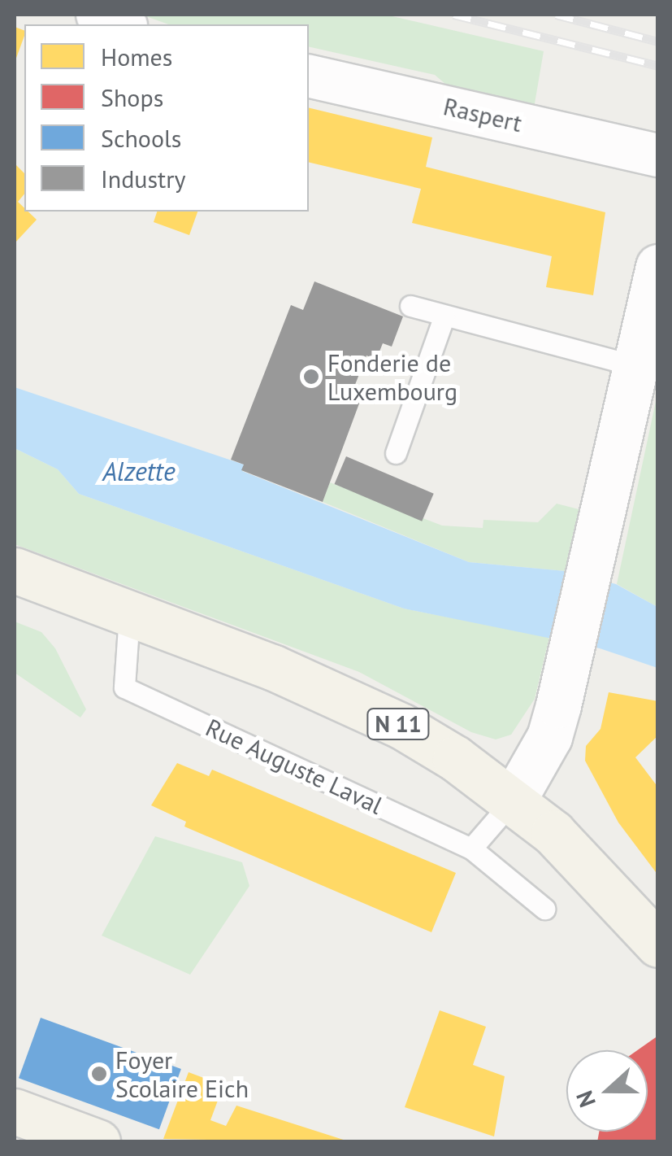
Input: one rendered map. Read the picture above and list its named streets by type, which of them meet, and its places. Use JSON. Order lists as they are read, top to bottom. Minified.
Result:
{"streets":{"main road":["N 11"],"street":["Raspert"],"lane":["Rue Auguste Laval"]},"crossings":[["N 11","Rue Auguste Laval"]],"water":["Alzette"],"places":["Fonderie de Luxembourg","Foyer Scolaire Eich"],"legend":["Homes","Shops","Schools","Industry"],"north":"left"}
